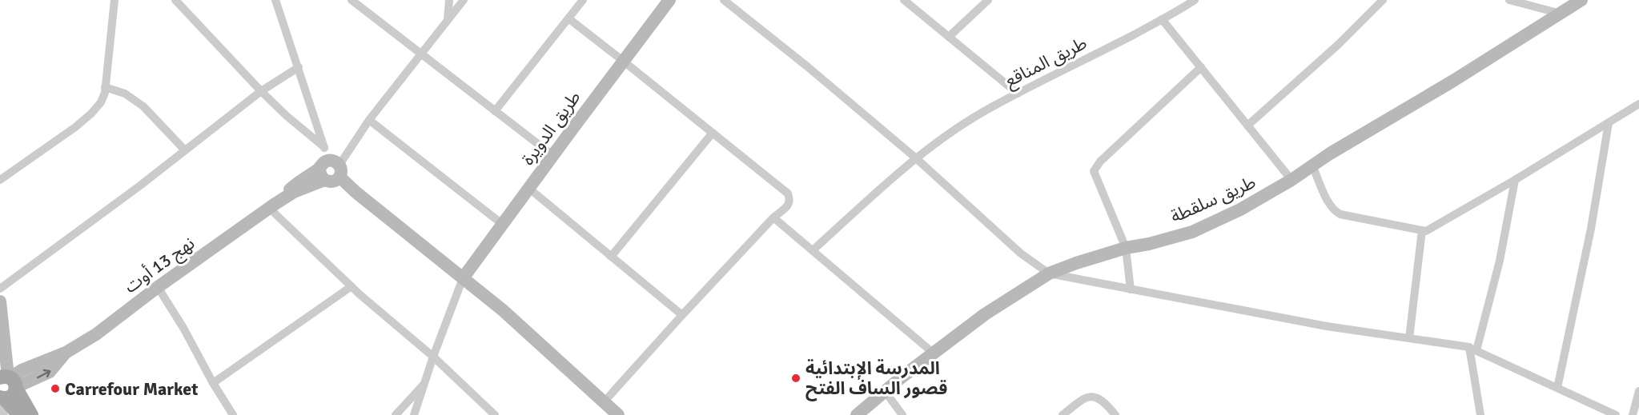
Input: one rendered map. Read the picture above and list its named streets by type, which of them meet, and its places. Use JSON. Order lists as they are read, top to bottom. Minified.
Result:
{"streets":{"street":["طريق المناقع","طريق الدويرة","طريق سلقطة","نهج 13 أوت"]},"places":["المدرسة الإبتدائية قصور الساف الفتح","Carrefour Market"]}
